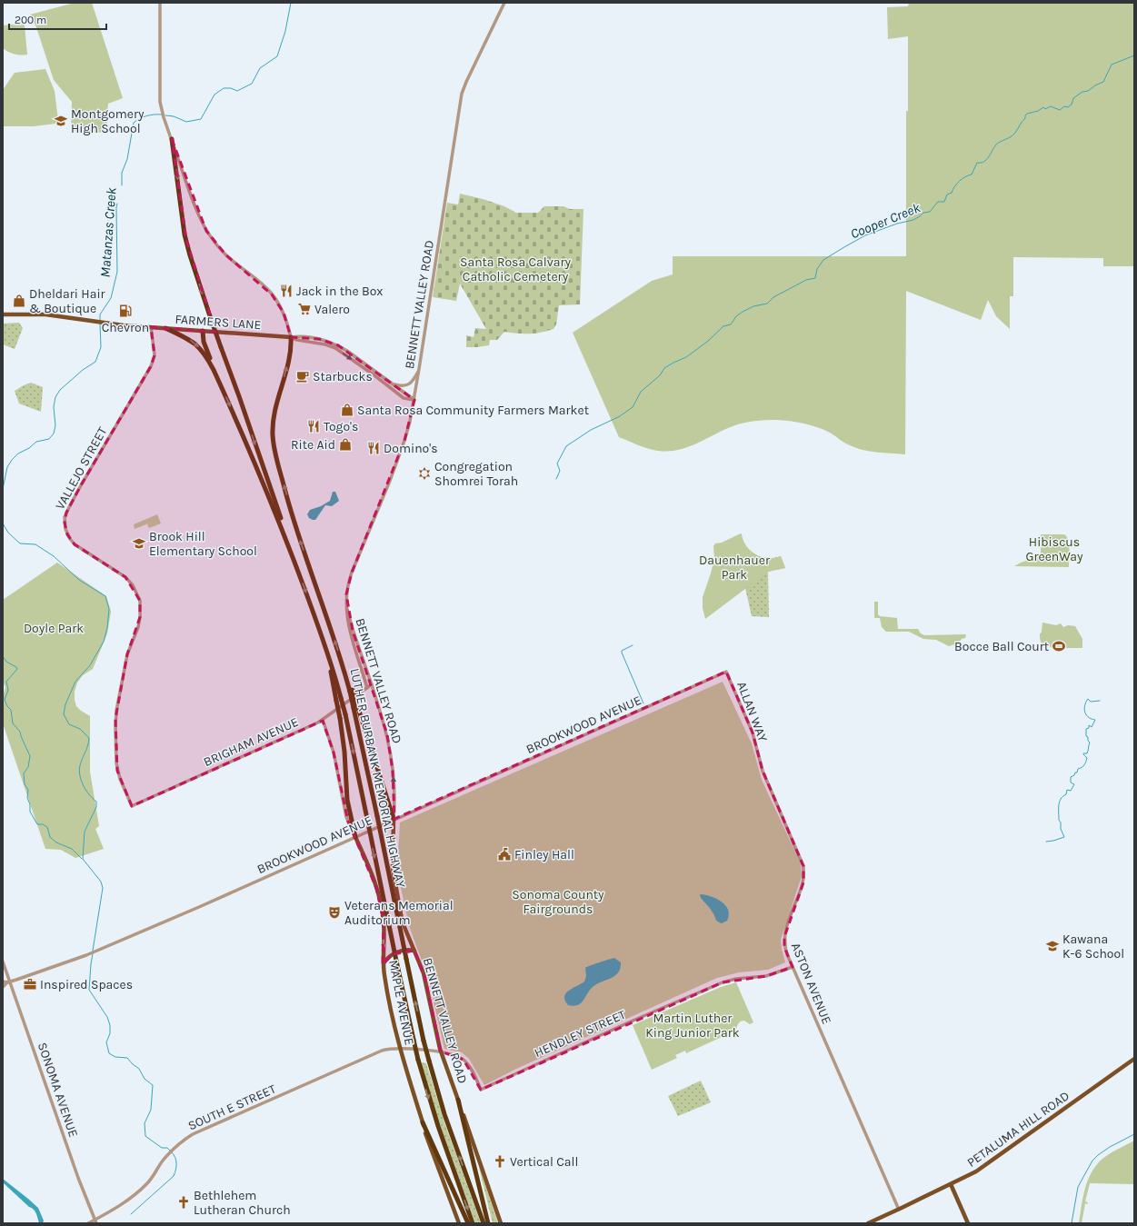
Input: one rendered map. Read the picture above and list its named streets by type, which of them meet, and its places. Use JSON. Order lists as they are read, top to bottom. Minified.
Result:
{"streets":{"highway":["LUTHER BURBANK MEMORIAL HIGHWAY"],"main road":["BENNETT VALLEY ROAD","FARMERS LANE","MAPLE AVENUE","PETALUMA HILL ROAD"],"street":["VALLEJO STREET","ALLAN WAY","BROOKWOOD AVENUE","BRIGHAM AVENUE","ASTON AVENUE","HENDLEY STREET","SONOMA AVENUE","SOUTH E STREET"]},"crossings":[["BENNETT VALLEY ROAD","FARMERS LANE"],["BENNETT VALLEY ROAD","BROOKWOOD AVENUE"],["BENNETT VALLEY ROAD","BRIGHAM AVENUE"],["BENNETT VALLEY ROAD","SOUTH E STREET"],["FARMERS LANE","VALLEJO STREET"],["FARMERS LANE","LUTHER BURBANK MEMORIAL HIGHWAY"],["VALLEJO STREET","BRIGHAM AVENUE"],["ALLAN WAY","BROOKWOOD AVENUE"],["ALLAN WAY","ASTON AVENUE"],["BROOKWOOD AVENUE","MAPLE AVENUE"],["BROOKWOOD AVENUE","SONOMA AVENUE"],["BRIGHAM AVENUE","MAPLE AVENUE"],["ASTON AVENUE","HENDLEY STREET"],["ASTON AVENUE","PETALUMA HILL ROAD"],["MAPLE AVENUE","SOUTH E STREET"],["HENDLEY STREET","SOUTH E STREET"],["SONOMA AVENUE","SOUTH E STREET"]],"water":["Cooper Creek","Matanzas Creek"],"parks":["Santa Rosa Calvary Catholic Cemetery","Hibiscus GreenWay","Dauenhauer Park","Doyle Park","Sonoma County Fairgrounds","Martin Luther King Junior Park"],"places":{"school or university":["Montgomery High School","Brook Hill Elementary School","Kawana K-6 School"],"restaurant":["Jack in the Box","Togo's","Domino's"],"shop":["Dheldari Hair & Boutique","Santa Rosa Community Farmers Market","Rite Aid"],"supermarket":["Valero"],"fuel station":["Chevron"],"cafe":["Starbucks"],"synagogue":["Congregation Shomrei Torah"],"sports":["Bocce Ball Court"],"public building":["Finley Hall"],"theatre":["Veterans Memorial Auditorium"],"office":["Inspired Spaces"],"church":["Vertical Call","Bethlehem Lutheran Church"]},"scale_bar":"200 m"}
